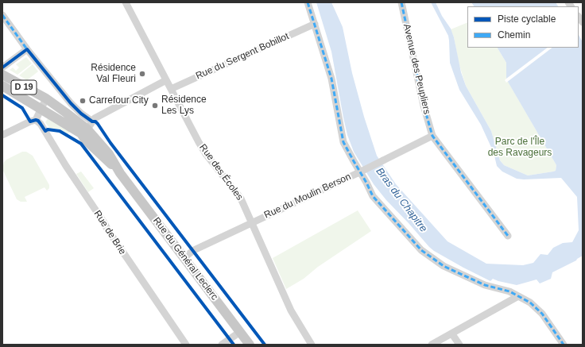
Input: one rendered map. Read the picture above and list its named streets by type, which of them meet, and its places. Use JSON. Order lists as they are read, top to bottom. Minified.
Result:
{"streets":{"main road":["D 19","Rue du Général Leclerc"],"street":["Rue du Sergent Bobillot","Avenue des Peupliers","Rue des Écoles","Rue du Moulin Berson","Rue de Brie"]},"crossings":[["Rue du Sergent Bobillot","Rue des Écoles"],["Avenue des Peupliers","Rue du Moulin Berson"],["D 19","Rue du Général Leclerc"],["Rue des Écoles","Rue du Moulin Berson"],["Rue du Moulin Berson","Rue du Général Leclerc"]],"water":["Bras du Chapitre"],"parks":["Parc de l'Île des Ravageurs"],"places":["Résidence Val Fleuri","Carrefour City","Résidence Les Lys"],"legend":["Piste cyclable","Chemin"]}
